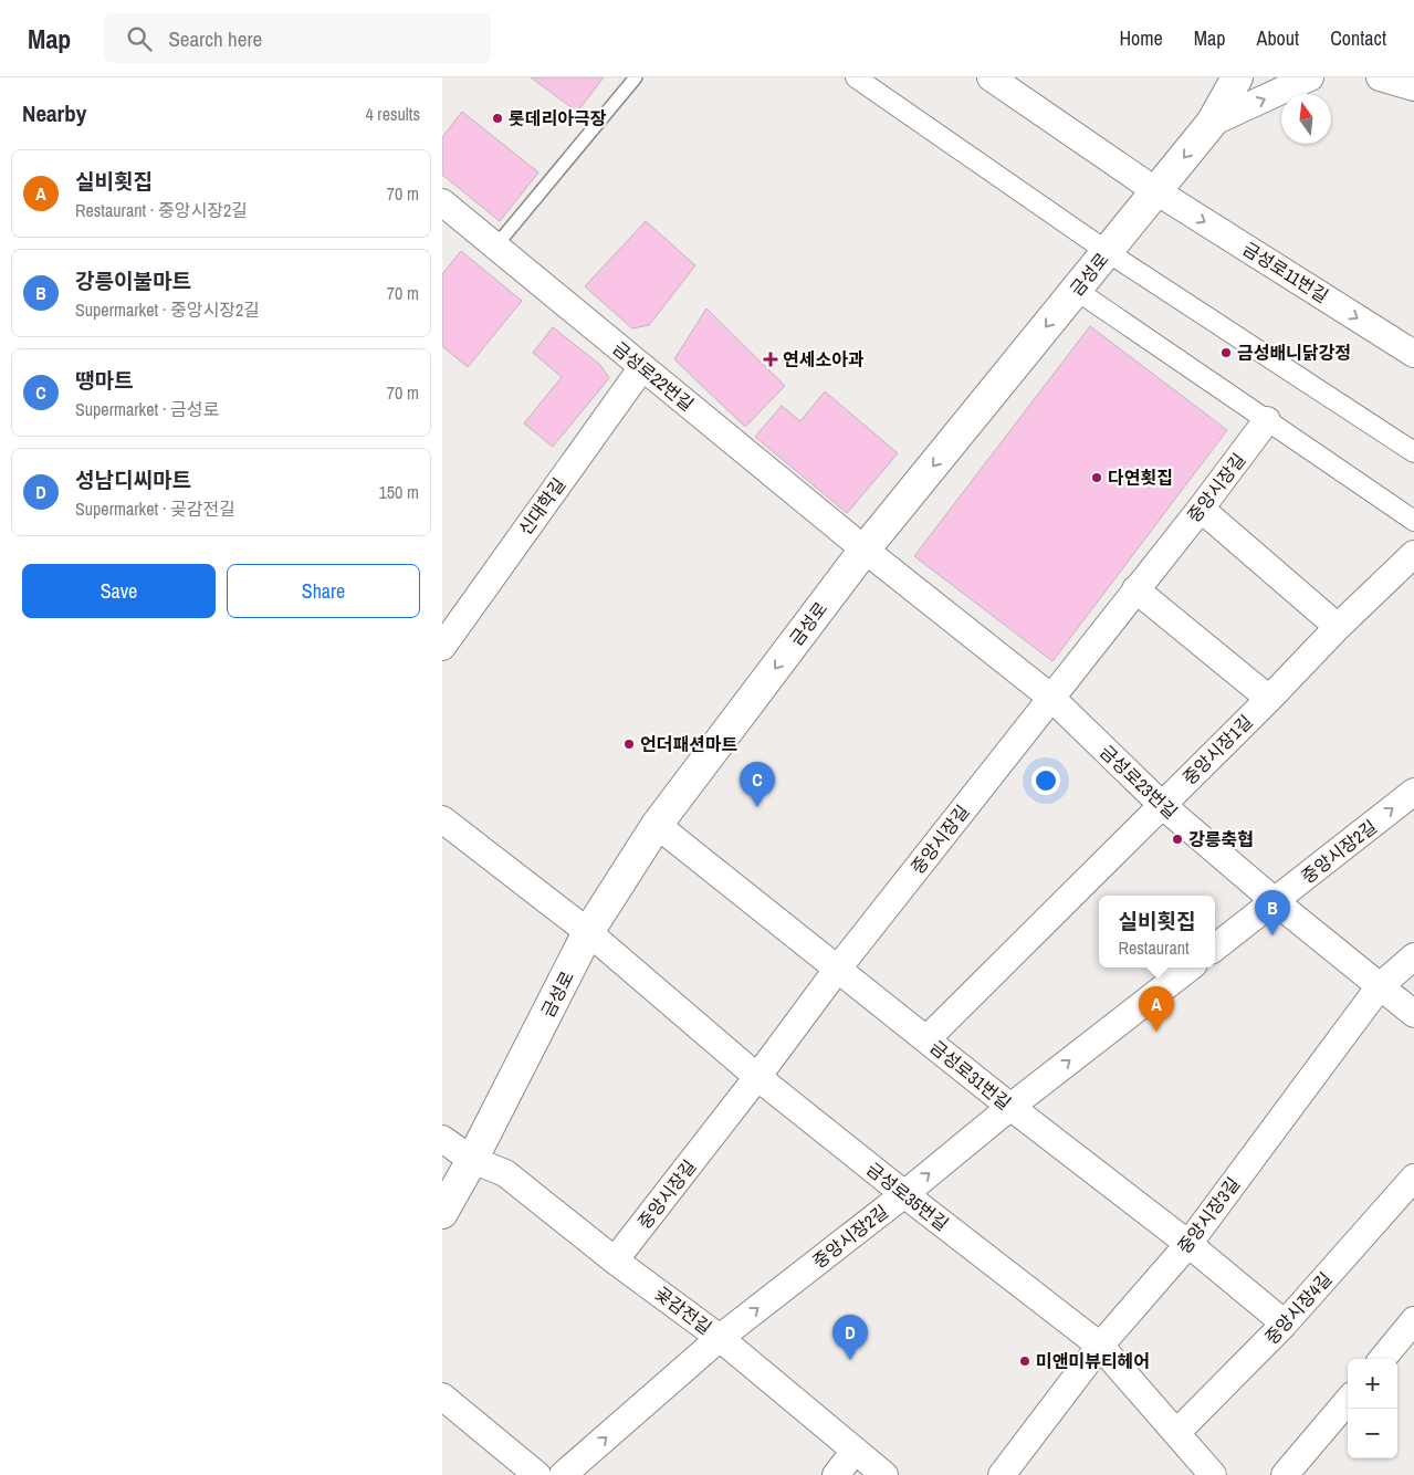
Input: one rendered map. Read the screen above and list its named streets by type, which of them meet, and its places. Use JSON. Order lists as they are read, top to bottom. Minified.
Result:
{"streets":{"street":["금성로11번길","금성로","금성로22번길","중앙시장길","신대학길","중앙시장1길","금성로23번길","중앙시장2길","금성로31번길","금성로35번길","중앙시장3길","중앙시장4길","곶감전길"]},"crossings":[["금성로11번길","금성로"],["금성로","금성로22번길"],["금성로","금성로23번길"],["금성로","금성로31번길"],["금성로","금성로35번길"],["금성로","곶감전길"],["금성로22번길","신대학길"],["금성로22번길","금성로23번길"],["중앙시장길","금성로23번길"],["중앙시장길","금성로31번길"],["중앙시장길","금성로35번길"],["중앙시장길","곶감전길"],["중앙시장1길","금성로23번길"],["중앙시장1길","금성로31번길"],["금성로23번길","중앙시장2길"],["금성로23번길","중앙시장3길"],["중앙시장2길","금성로31번길"],["중앙시장2길","금성로35번길"],["중앙시장2길","곶감전길"],["금성로31번길","중앙시장3길"],["금성로31번길","중앙시장4길"],["금성로35번길","중앙시장3길"],["금성로35번길","중앙시장4길"]],"one_way":["금성로","중앙시장2길"],"places":{"other":["롯데리아극장","금성배니닭강정","다연횟집","언더패션마트","강릉축협","미앤미뷰티헤어"],"health":["연세소아과"]},"north":"top","page":{"header":"Map","search":"Search here","nav":["Home","Map","About","Contact"],"heading":["Nearby","4 results"],"list":[{"mark":"A","name":"실비횟집","note":"Restaurant · 중앙시장2길","value":"70 m"},{"mark":"B","name":"강릉이불마트","note":"Supermarket · 중앙시장2길","value":"70 m"},{"mark":"C","name":"땡마트","note":"Supermarket · 금성로","value":"70 m"},{"mark":"D","name":"성남디씨마트","note":"Supermarket · 곶감전길","value":"150 m"}],"buttons":["Save","Share"],"pins":["C","B","A","D"],"popup":["실비횟집","Restaurant"],"map_buttons":["+","−"]}}
